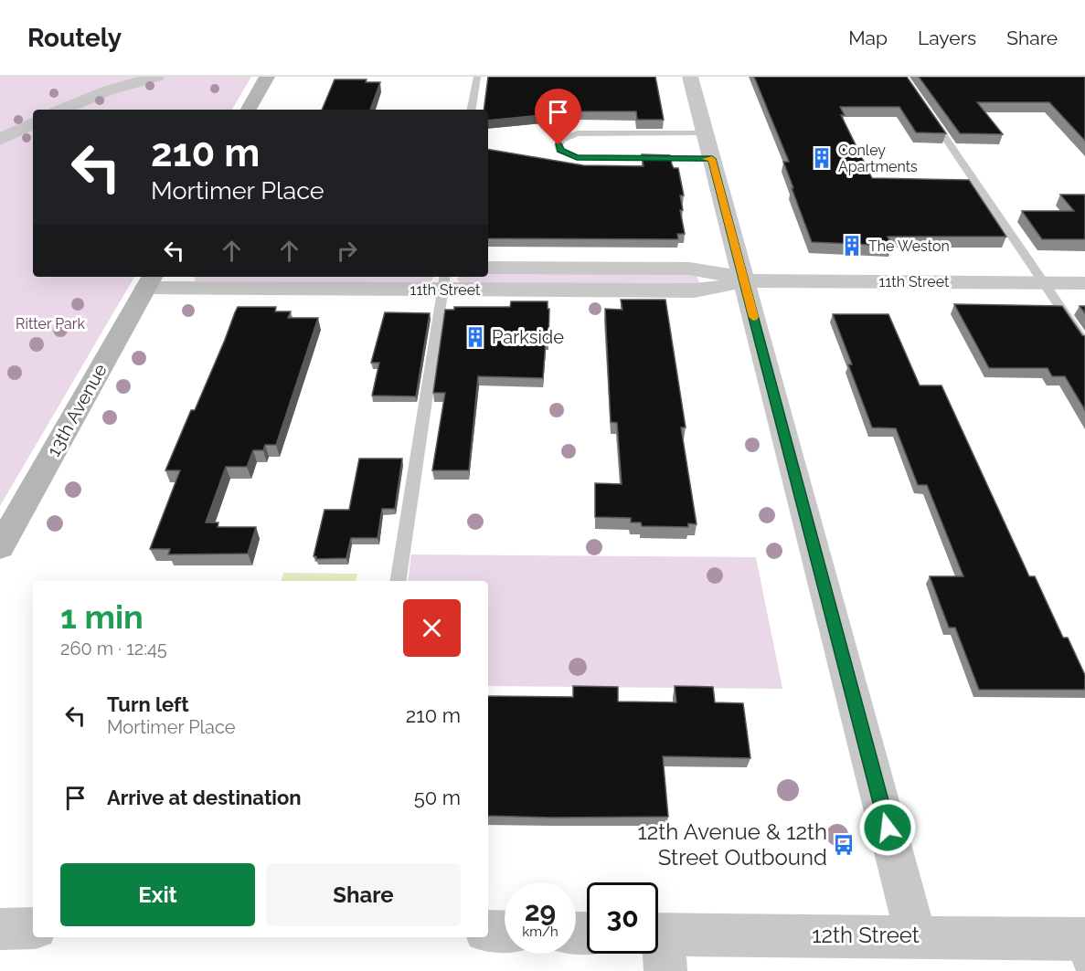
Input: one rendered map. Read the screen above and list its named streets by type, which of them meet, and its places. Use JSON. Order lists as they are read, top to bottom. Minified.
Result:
{"streets":{"street":["11th Street","13th Avenue","12th Street"]},"crossings":[["11th Street","13th Avenue"]],"parks":["Ritter Park"],"places":{"building":["Conley Apartments","The Weston","Parkside"],"bus stop":["12th Avenue & 12th Street Outbound"]},"page":{"header":"Routely","nav":["Map","Layers","Share"],"turn":["210 m","Mortimer Place"],"heading":["1 min","260 m · 12:45"],"list":[{"name":"Turn left","note":"Mortimer Place","value":"210 m"},{"name":"Arrive at destination","value":"50 m"}],"buttons":["Exit","Share"],"speed":"29 km/h","limit":"30"}}
